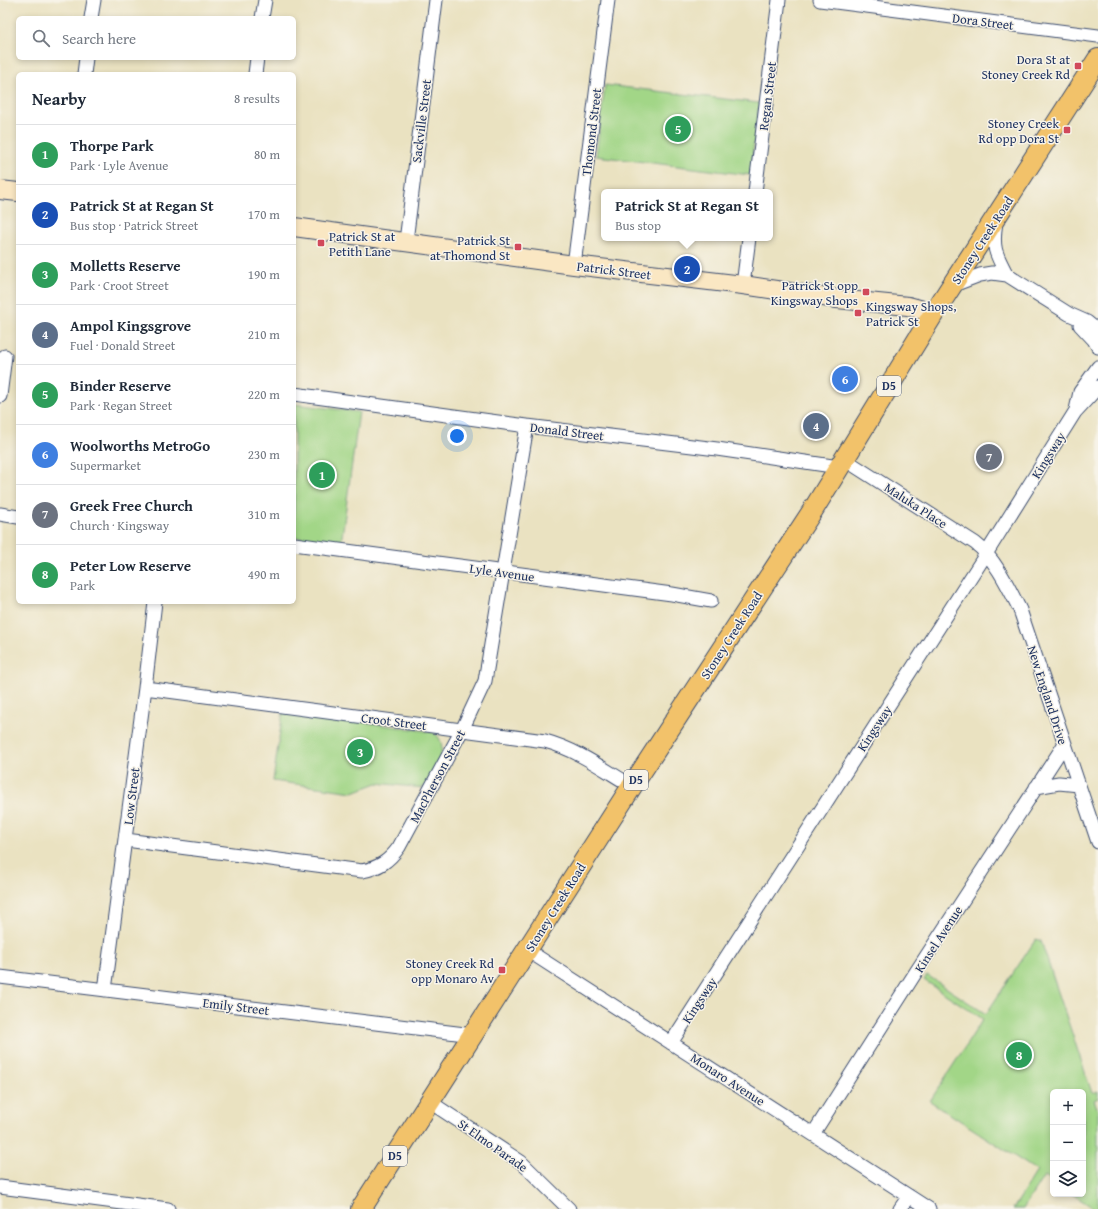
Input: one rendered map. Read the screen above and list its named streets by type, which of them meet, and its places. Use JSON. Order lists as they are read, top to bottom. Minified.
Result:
{"streets":{"main road":["Stoney Creek Road","D5"],"street":["Dora Street","Regan Street","Sackville Street","Thomond Street","Patrick Street","Donald Street","Kingsway","Maluka Place","Lyle Avenue","New England Drive","Croot Street","MacPherson Street","Low Street","Kinsel Avenue","Emily Street","Monaro Avenue","St Elmo Parade"]},"crossings":[["Sackville Street","Patrick Street"],["Thomond Street","Patrick Street"],["Stoney Creek Road","Patrick Street"],["Stoney Creek Road","Donald Street"],["Stoney Creek Road","Maluka Place"],["Stoney Creek Road","Croot Street"],["Stoney Creek Road","Emily Street"],["Stoney Creek Road","Monaro Avenue"],["Stoney Creek Road","St Elmo Parade"],["Donald Street","Maluka Place"],["Donald Street","MacPherson Street"],["Kingsway","Maluka Place"],["Kingsway","New England Drive"],["Kingsway","Monaro Avenue"],["Maluka Place","New England Drive"],["Lyle Avenue","MacPherson Street"],["New England Drive","Kinsel Avenue"],["Croot Street","MacPherson Street"],["Croot Street","Low Street"],["MacPherson Street","Low Street"],["Low Street","Emily Street"],["Kinsel Avenue","Monaro Avenue"]],"places":{"transit":["Dora St at Stoney Creek Rd","Stoney Creek Rd opp Dora St","Patrick St at Petith Lane","Patrick St at Thomond St","Patrick St opp Kingsway Shops","Kingsway Shops, Patrick St","Stoney Creek Rd opp Monaro Av"]},"page":{"search":"Search here","heading":["Nearby","8 results"],"pins":["5","2","6","4","7","1","3","8"],"list":[{"mark":"1","name":"Thorpe Park","note":"Park · Lyle Avenue","value":"80 m"},{"mark":"2","name":"Patrick St at Regan St","note":"Bus stop · Patrick Street","value":"170 m"},{"mark":"3","name":"Molletts Reserve","note":"Park · Croot Street","value":"190 m"},{"mark":"4","name":"Ampol Kingsgrove","note":"Fuel · Donald Street","value":"210 m"},{"mark":"5","name":"Binder Reserve","note":"Park · Regan Street","value":"220 m"},{"mark":"6","name":"Woolworths MetroGo","note":"Supermarket","value":"230 m"},{"mark":"7","name":"Greek Free Church","note":"Church · Kingsway","value":"310 m"},{"mark":"8","name":"Peter Low Reserve","note":"Park","value":"490 m"}],"popup":["Patrick St at Regan St","Bus stop"],"map_buttons":["+","−"]}}
